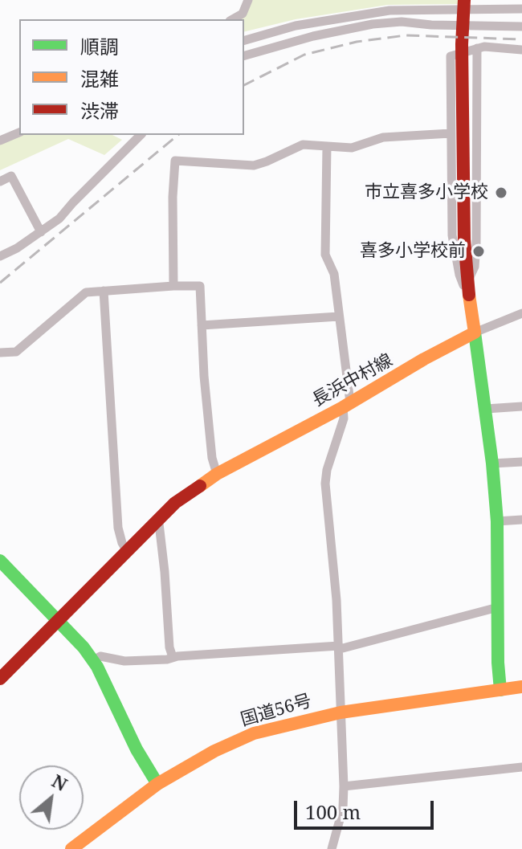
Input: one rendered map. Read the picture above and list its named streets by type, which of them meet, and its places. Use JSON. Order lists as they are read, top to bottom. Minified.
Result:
{"streets":{"main road":["長浜中村線","国道56号"]},"places":["市立喜多小学校","喜多小学校前"],"legend":["順調","混雑","渋滞"],"scale_bar":"100 m","north":"top right"}
